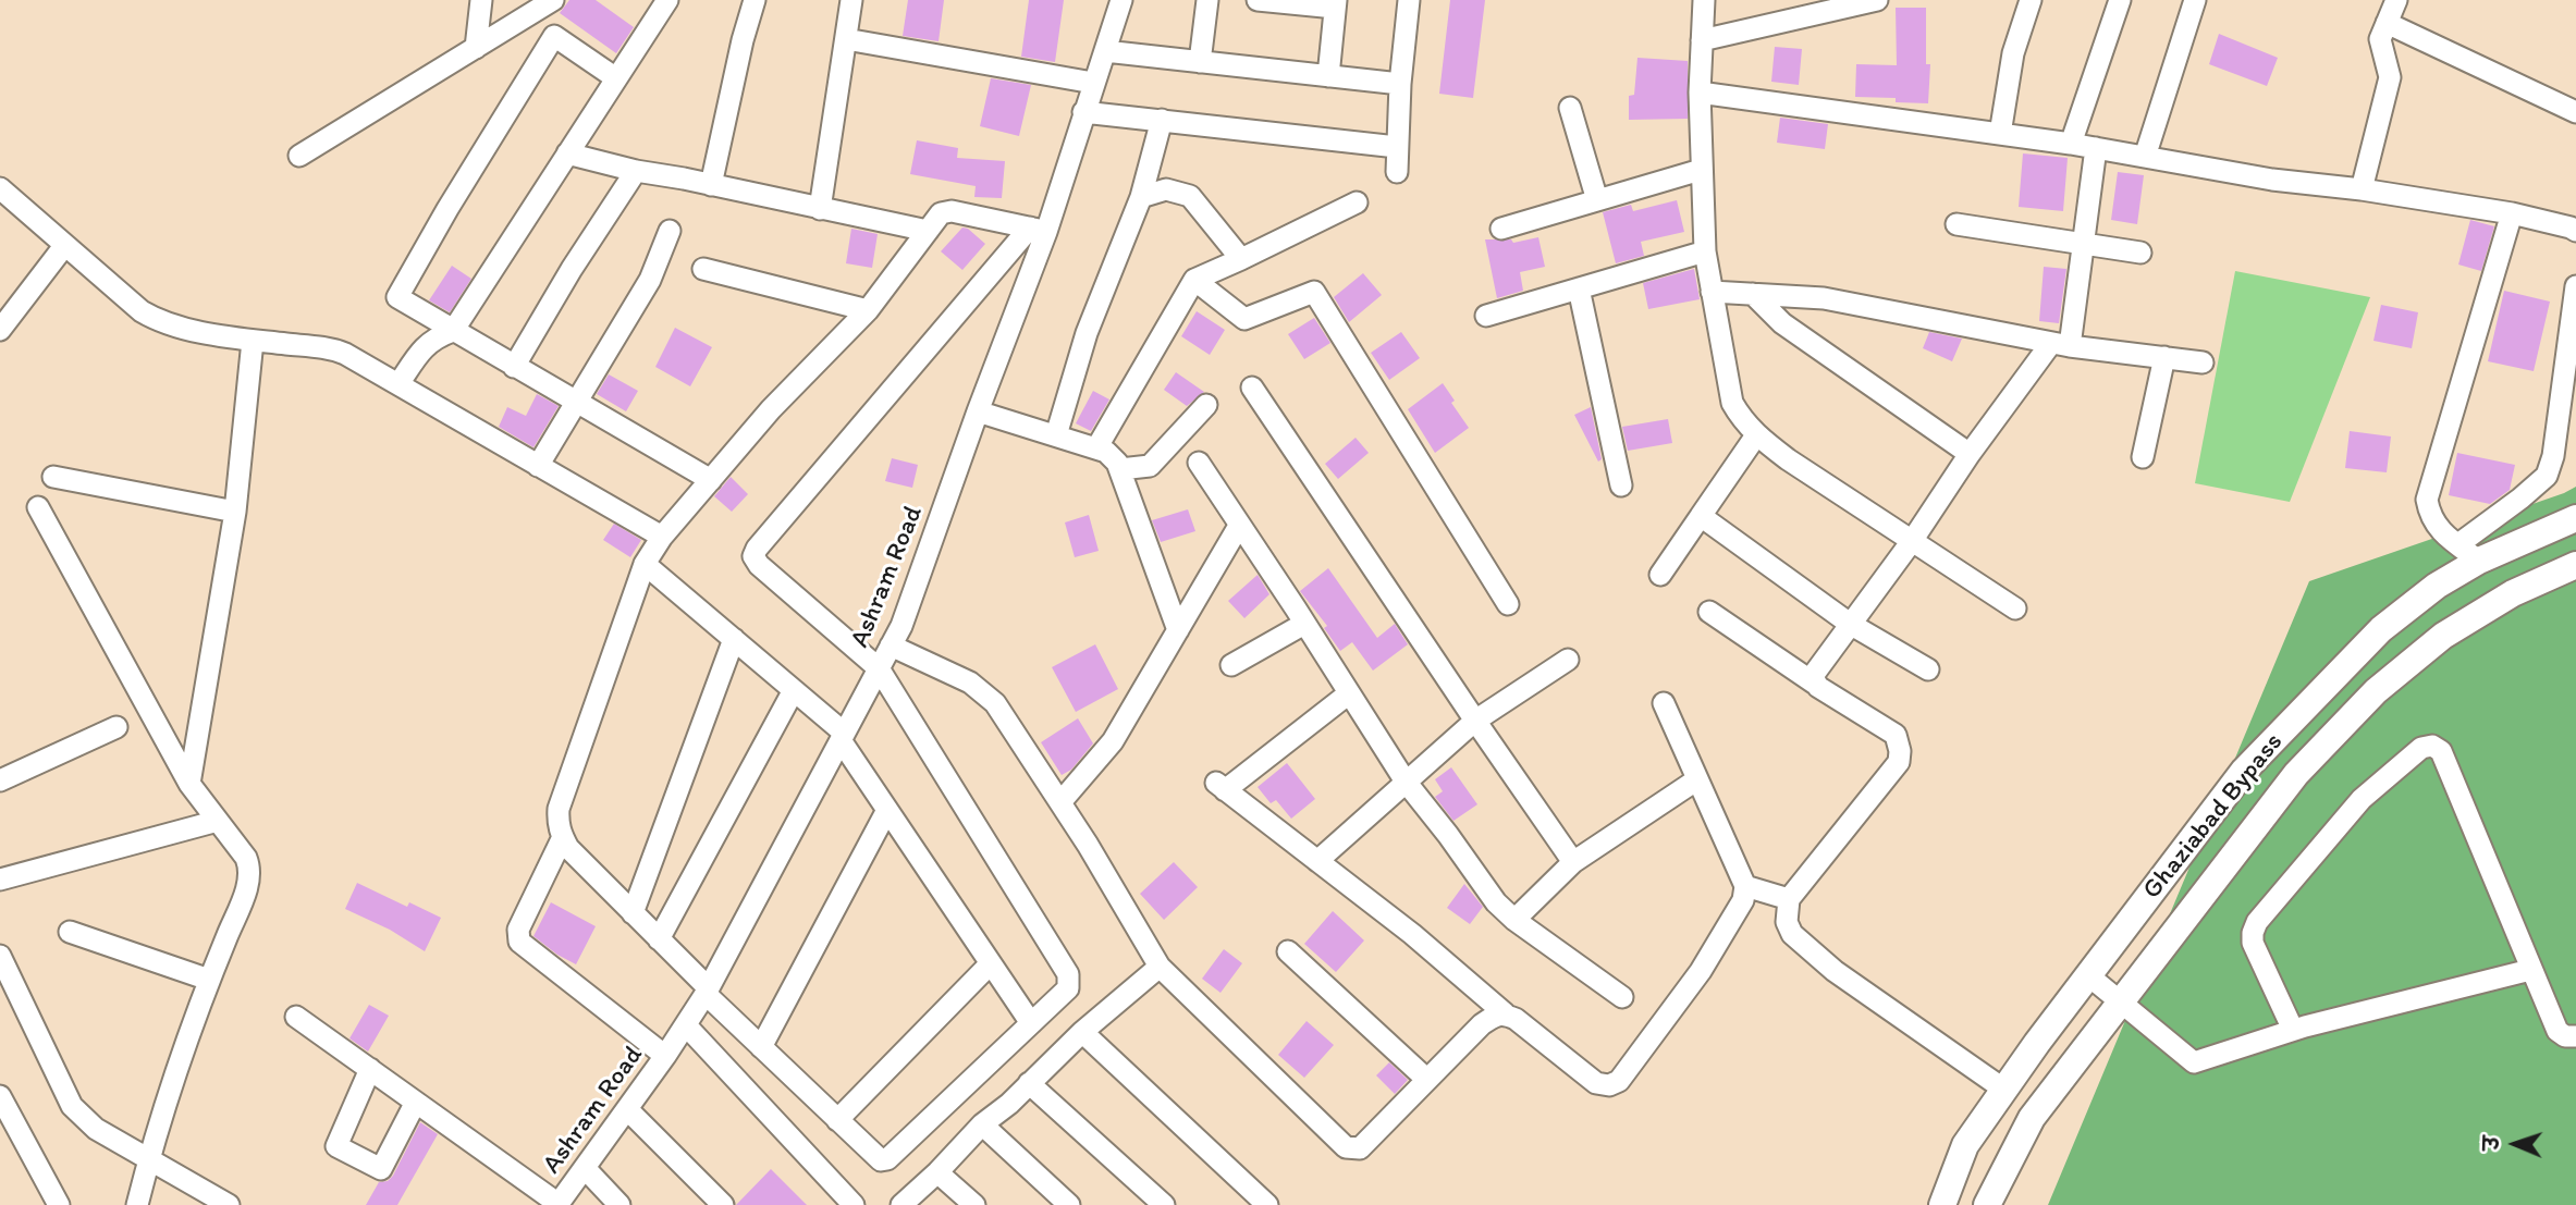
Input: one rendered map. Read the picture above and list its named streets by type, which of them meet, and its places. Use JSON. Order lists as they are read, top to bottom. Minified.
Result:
{"streets":{"main road":["Ghaziabad Bypass"],"street":["Ashram Road"]},"north":"left"}
